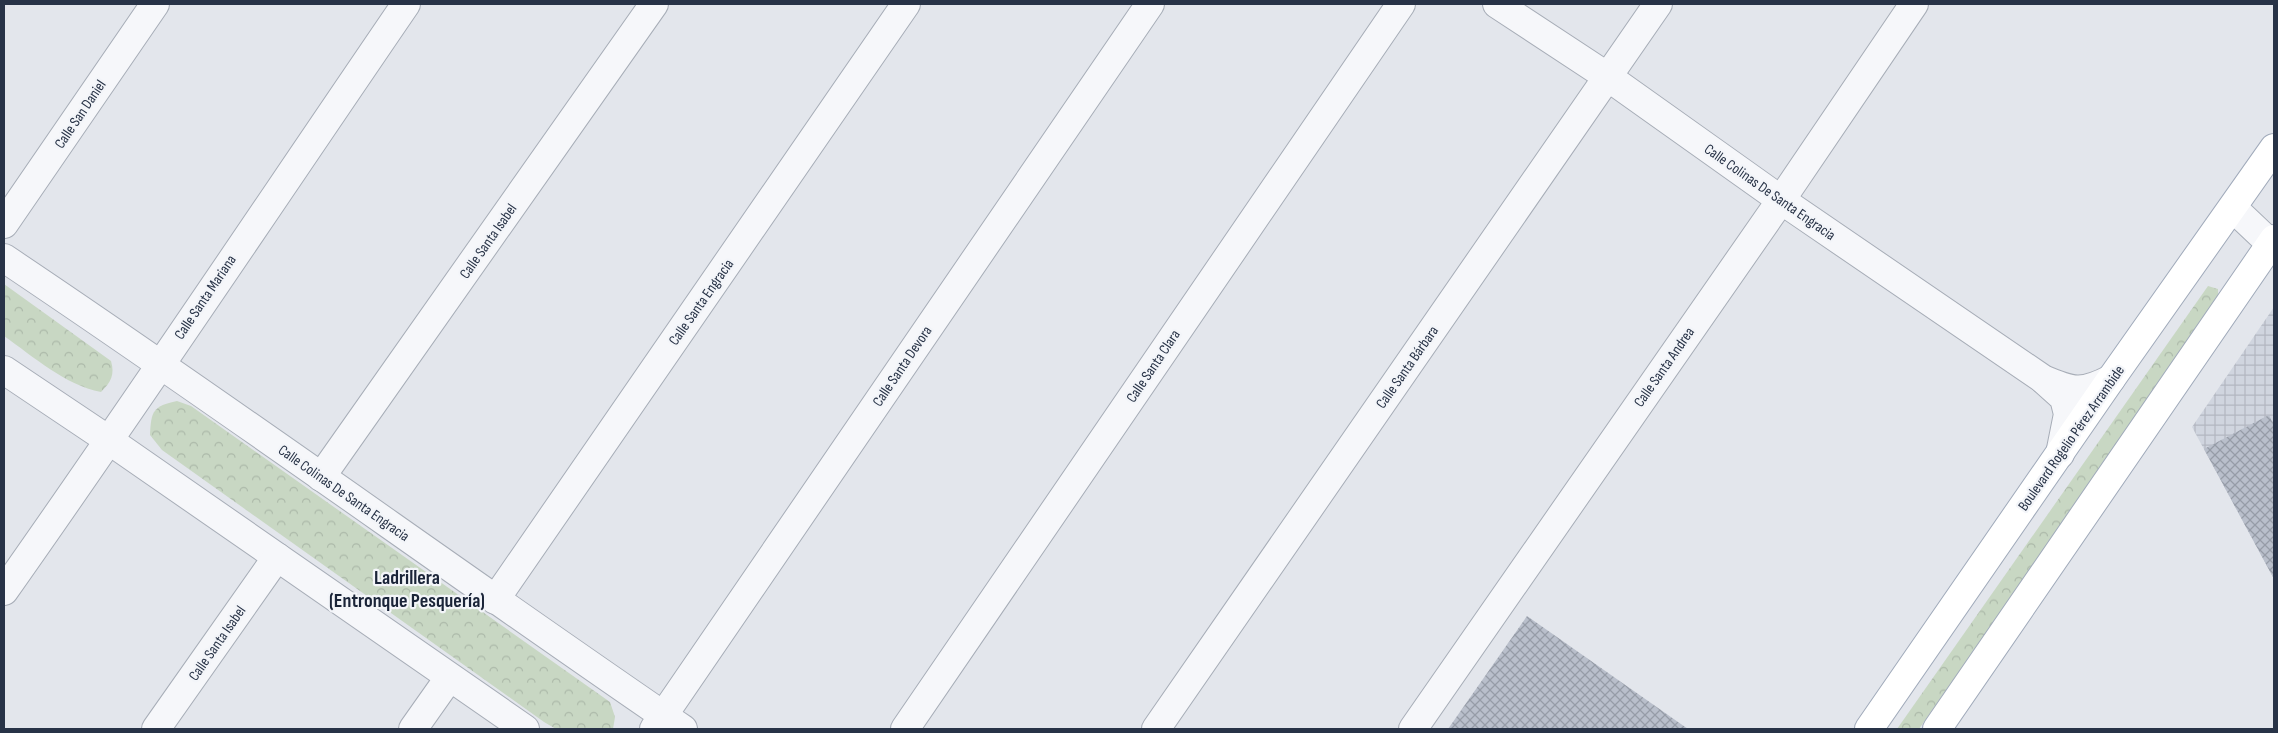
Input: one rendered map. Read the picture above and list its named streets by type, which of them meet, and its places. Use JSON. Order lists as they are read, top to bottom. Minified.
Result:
{"streets":{"main road":["Boulevard Rogelio Pérez Arrambide"],"street":["Calle San Daniel","Calle Colinas De Santa Engracia","Calle Santa Isabel","Calle Santa Mariana","Calle Santa Engracia","Calle Santa Devora","Calle Santa Clara","Calle Santa Bárbara","Calle Santa Andrea"]},"crossings":[["Calle Colinas De Santa Engracia","Calle Santa Isabel"],["Calle Colinas De Santa Engracia","Calle Santa Mariana"],["Calle Colinas De Santa Engracia","Calle Santa Engracia"],["Calle Colinas De Santa Engracia","Calle Santa Devora"],["Calle Colinas De Santa Engracia","Calle Santa Bárbara"],["Calle Colinas De Santa Engracia","Calle Santa Andrea"]],"districts":["Ladrillera (Entronque Pesquería)"]}
